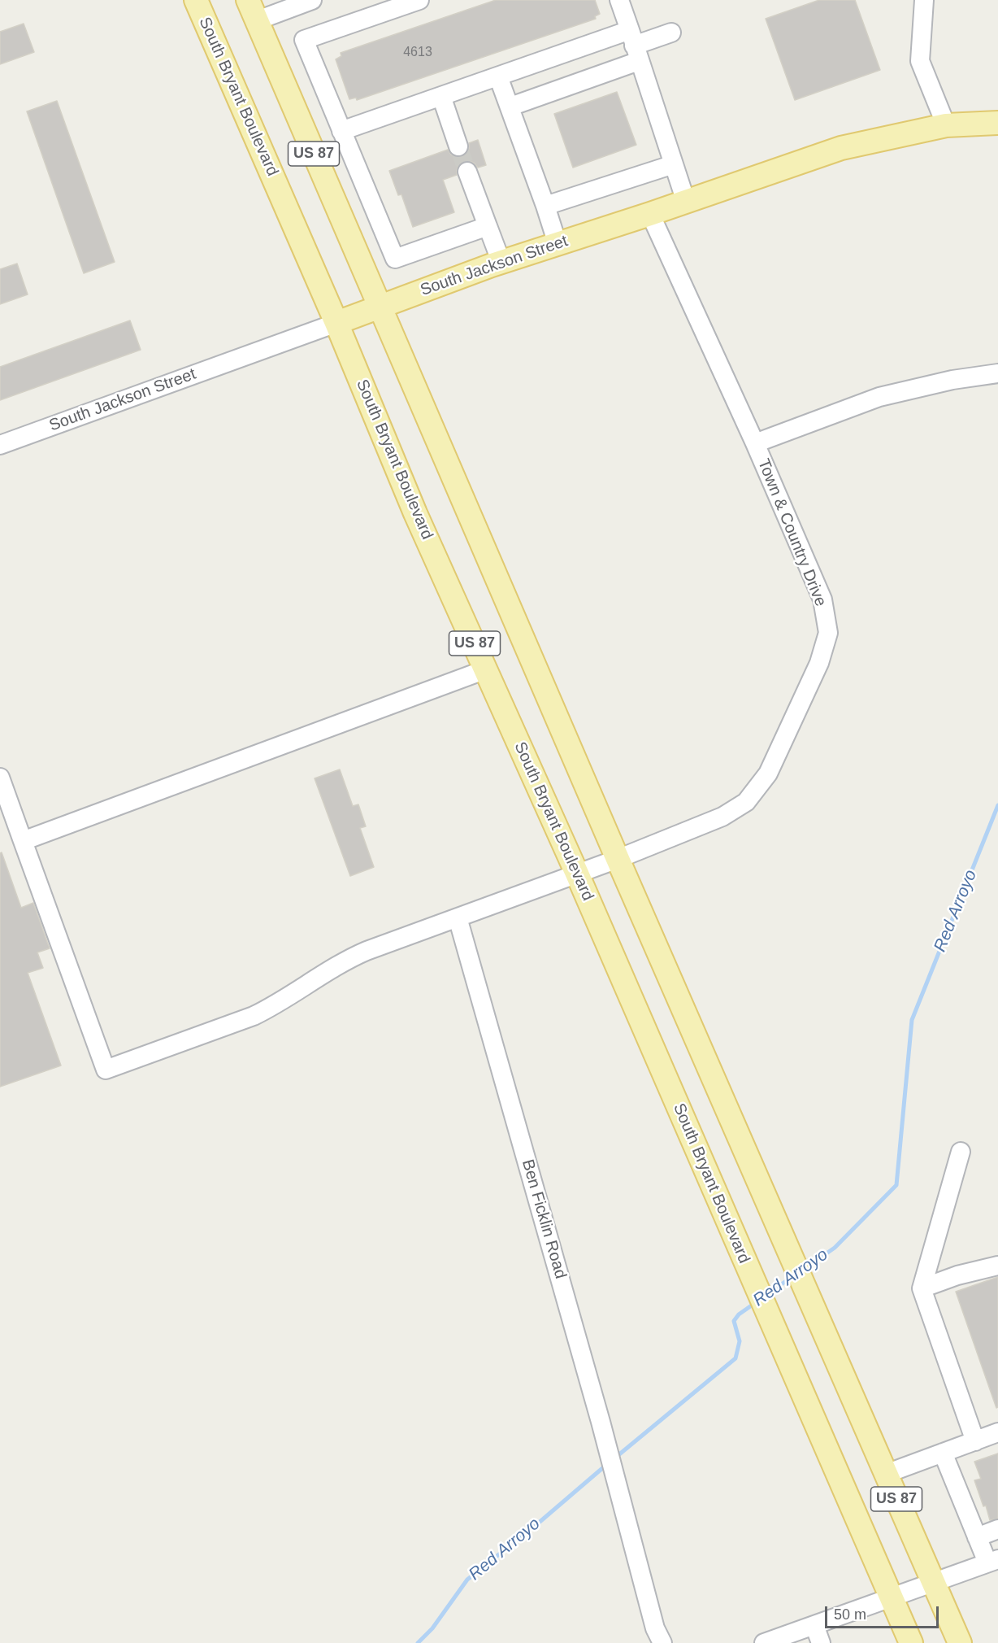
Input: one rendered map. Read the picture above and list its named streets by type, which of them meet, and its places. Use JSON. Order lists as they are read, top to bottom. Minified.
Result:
{"streets":{"main road":["South Bryant Boulevard","US 87","South Jackson Street"],"street":["Town & Country Drive","Ben Ficklin Road"]},"crossings":[["South Bryant Boulevard","South Jackson Street"],["South Bryant Boulevard","Town & Country Drive"],["US 87","South Jackson Street"],["US 87","Town & Country Drive"],["South Jackson Street","Town & Country Drive"]],"water":["Red Arroyo"],"house_numbers":["4613"],"scale_bar":"50 m"}
